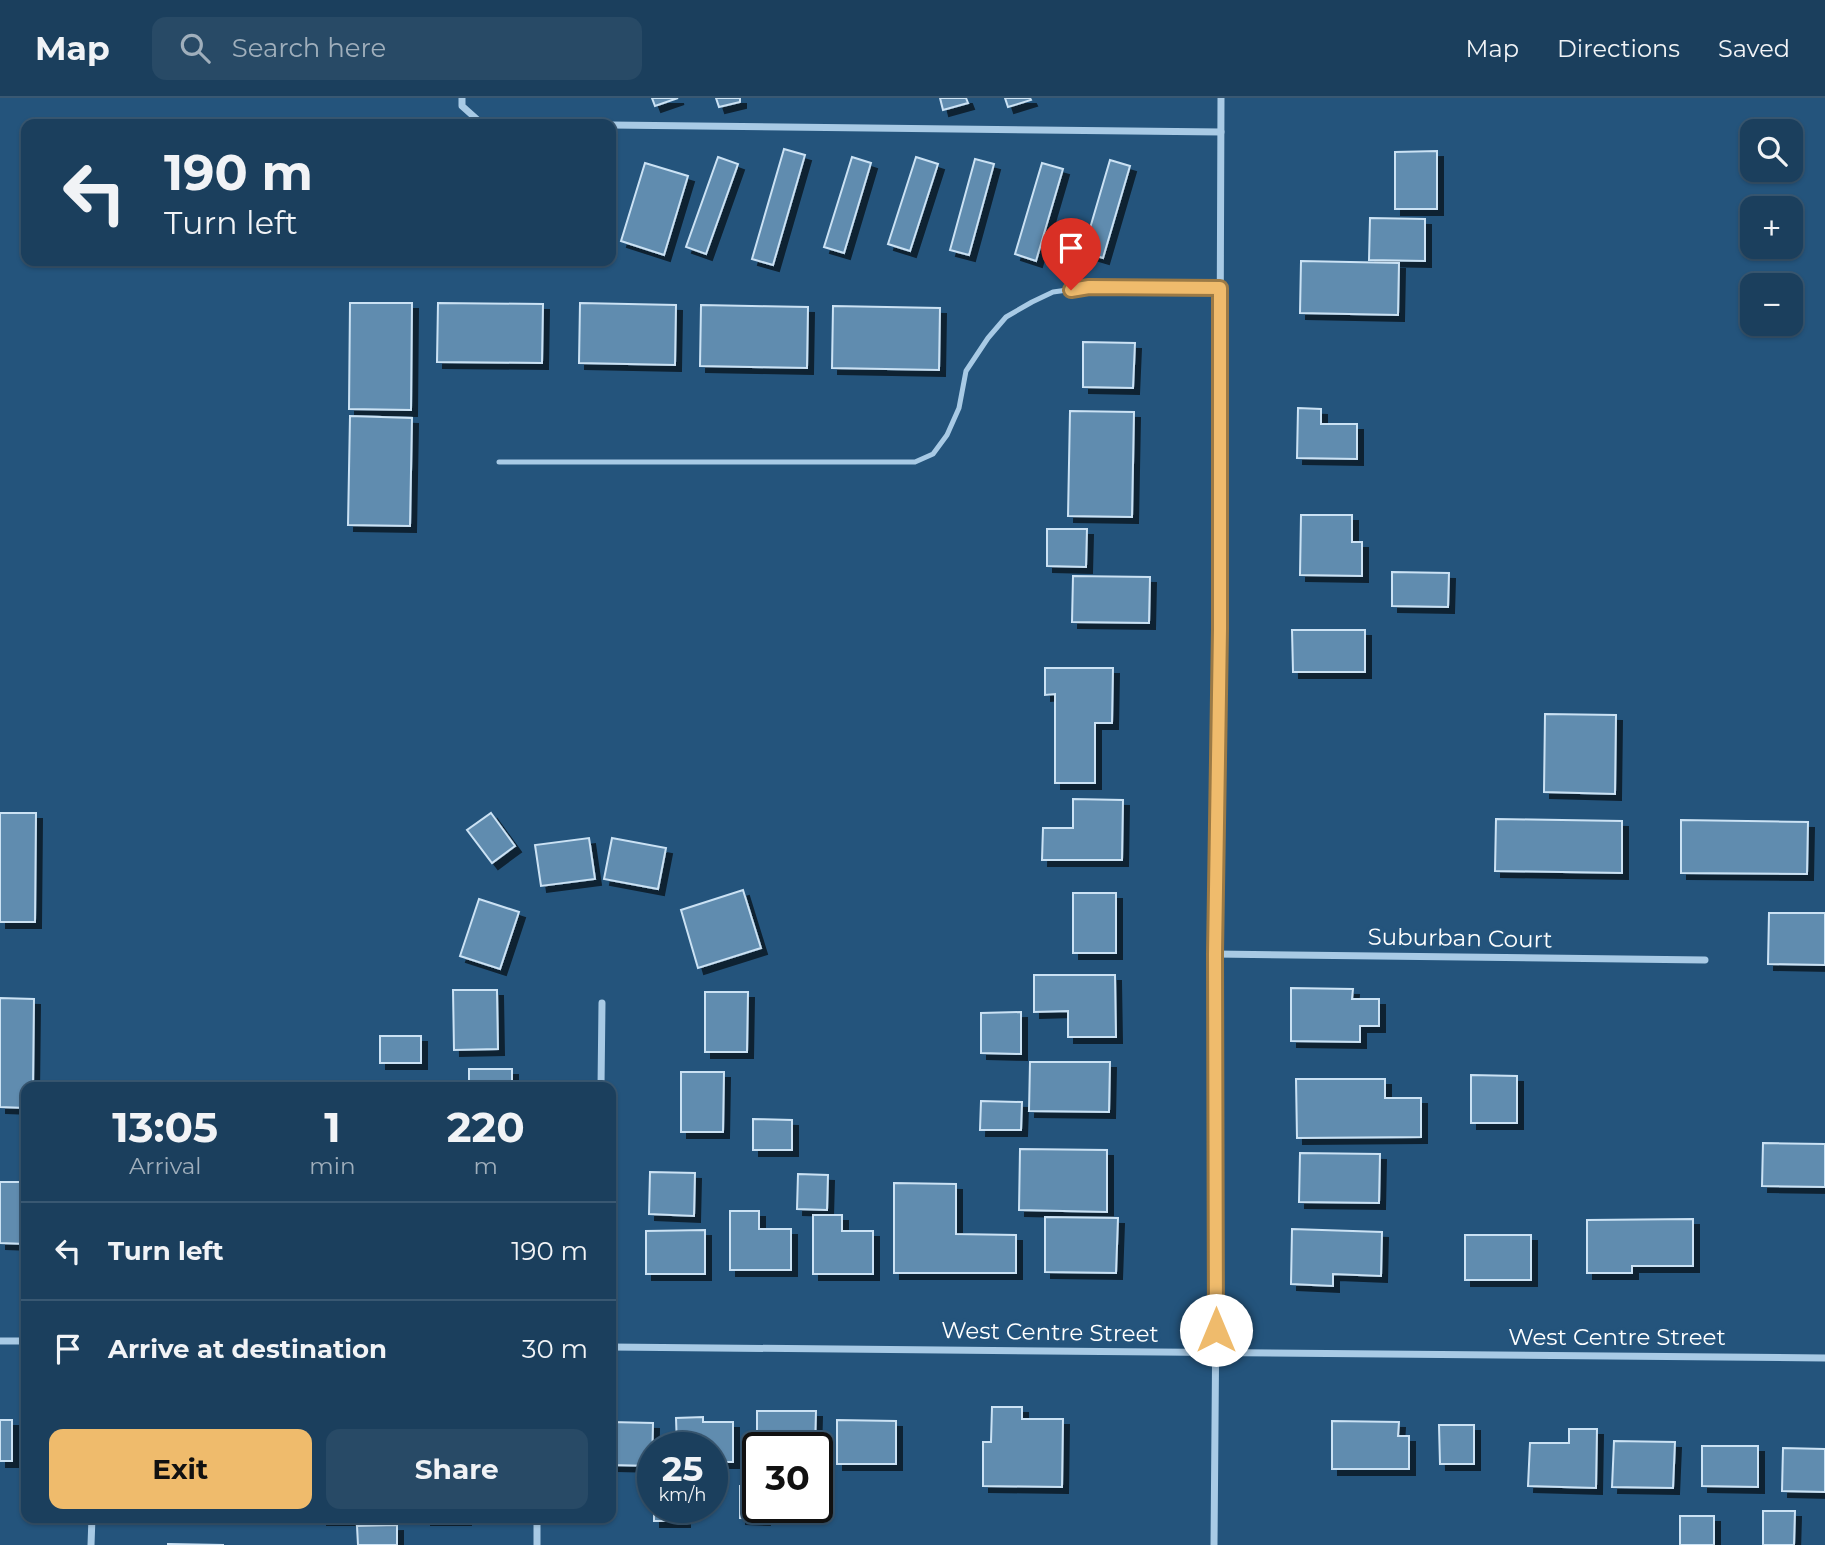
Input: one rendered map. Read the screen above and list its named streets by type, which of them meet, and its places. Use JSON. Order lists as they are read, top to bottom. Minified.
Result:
{"streets":{"street":["Suburban Court","West Centre Street"]},"page":{"header":"Map","search":"Search here","nav":["Map","Directions","Saved"],"map_buttons":["+","−"],"turn":["190 m","Turn left"],"eta":["13:05","Arrival","1","min","220","m"],"list":[{"name":"Turn left","value":"190 m"},{"name":"Arrive at destination","value":"30 m"}],"buttons":["Exit","Share"],"speed":"25 km/h","limit":"30"}}
